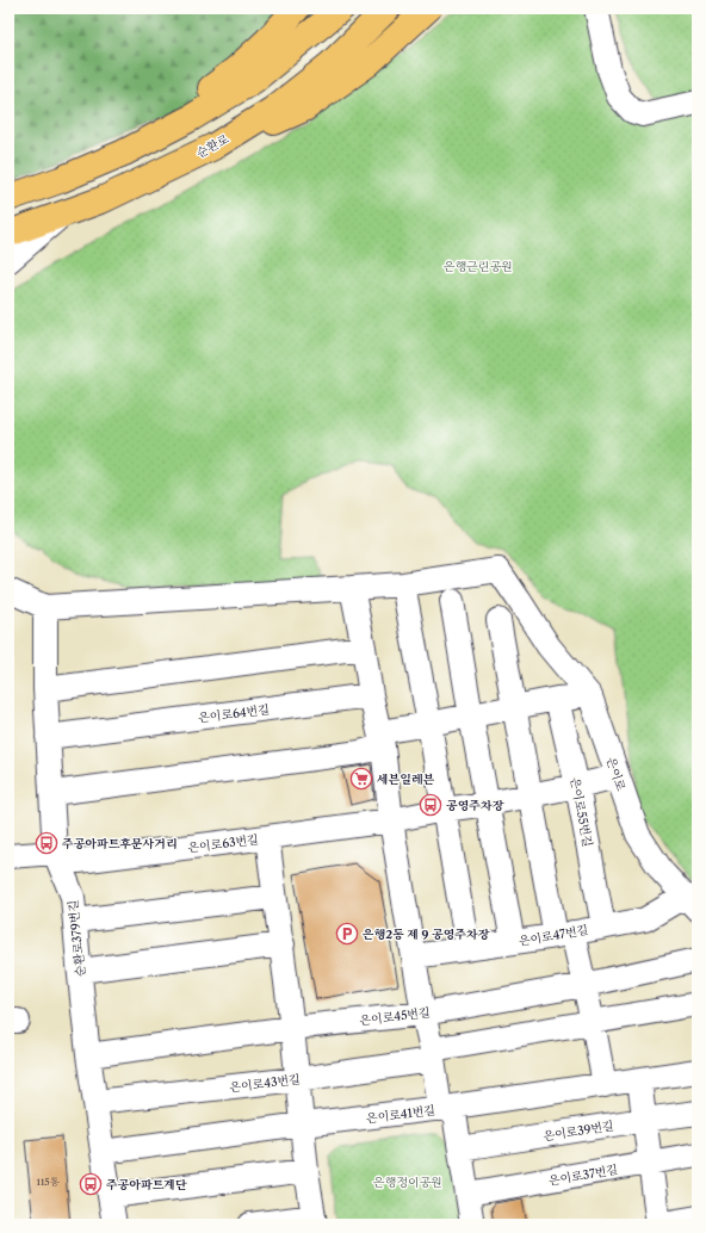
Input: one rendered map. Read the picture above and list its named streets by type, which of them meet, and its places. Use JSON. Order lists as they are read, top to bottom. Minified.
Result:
{"streets":{"main road":["순환로"],"street":["은이로64번길","은이로","은이로55번길","은이로63번길","은이로47번길","순환로379번길","은이로45번길","은이로43번길","은이로41번길","은이로39번길","은이로37번길"]},"crossings":[["은이로64번길","순환로379번길"],["은이로","은이로63번길"],["은이로","은이로47번길"],["은이로55번길","은이로63번길"],["은이로55번길","은이로47번길"],["은이로63번길","순환로379번길"],["순환로379번길","은이로45번길"],["순환로379번길","은이로43번길"],["순환로379번길","은이로41번길"]],"parks":["은행근린공원","은행정이공원"],"places":{"supermarket":["세븐일레븐"],"bus stop":["공영주차장","주공아파트후문사거리","주공아파트계단"],"parking":["은행2동 제 9 공영주차장"]},"house_numbers":["115동"]}
